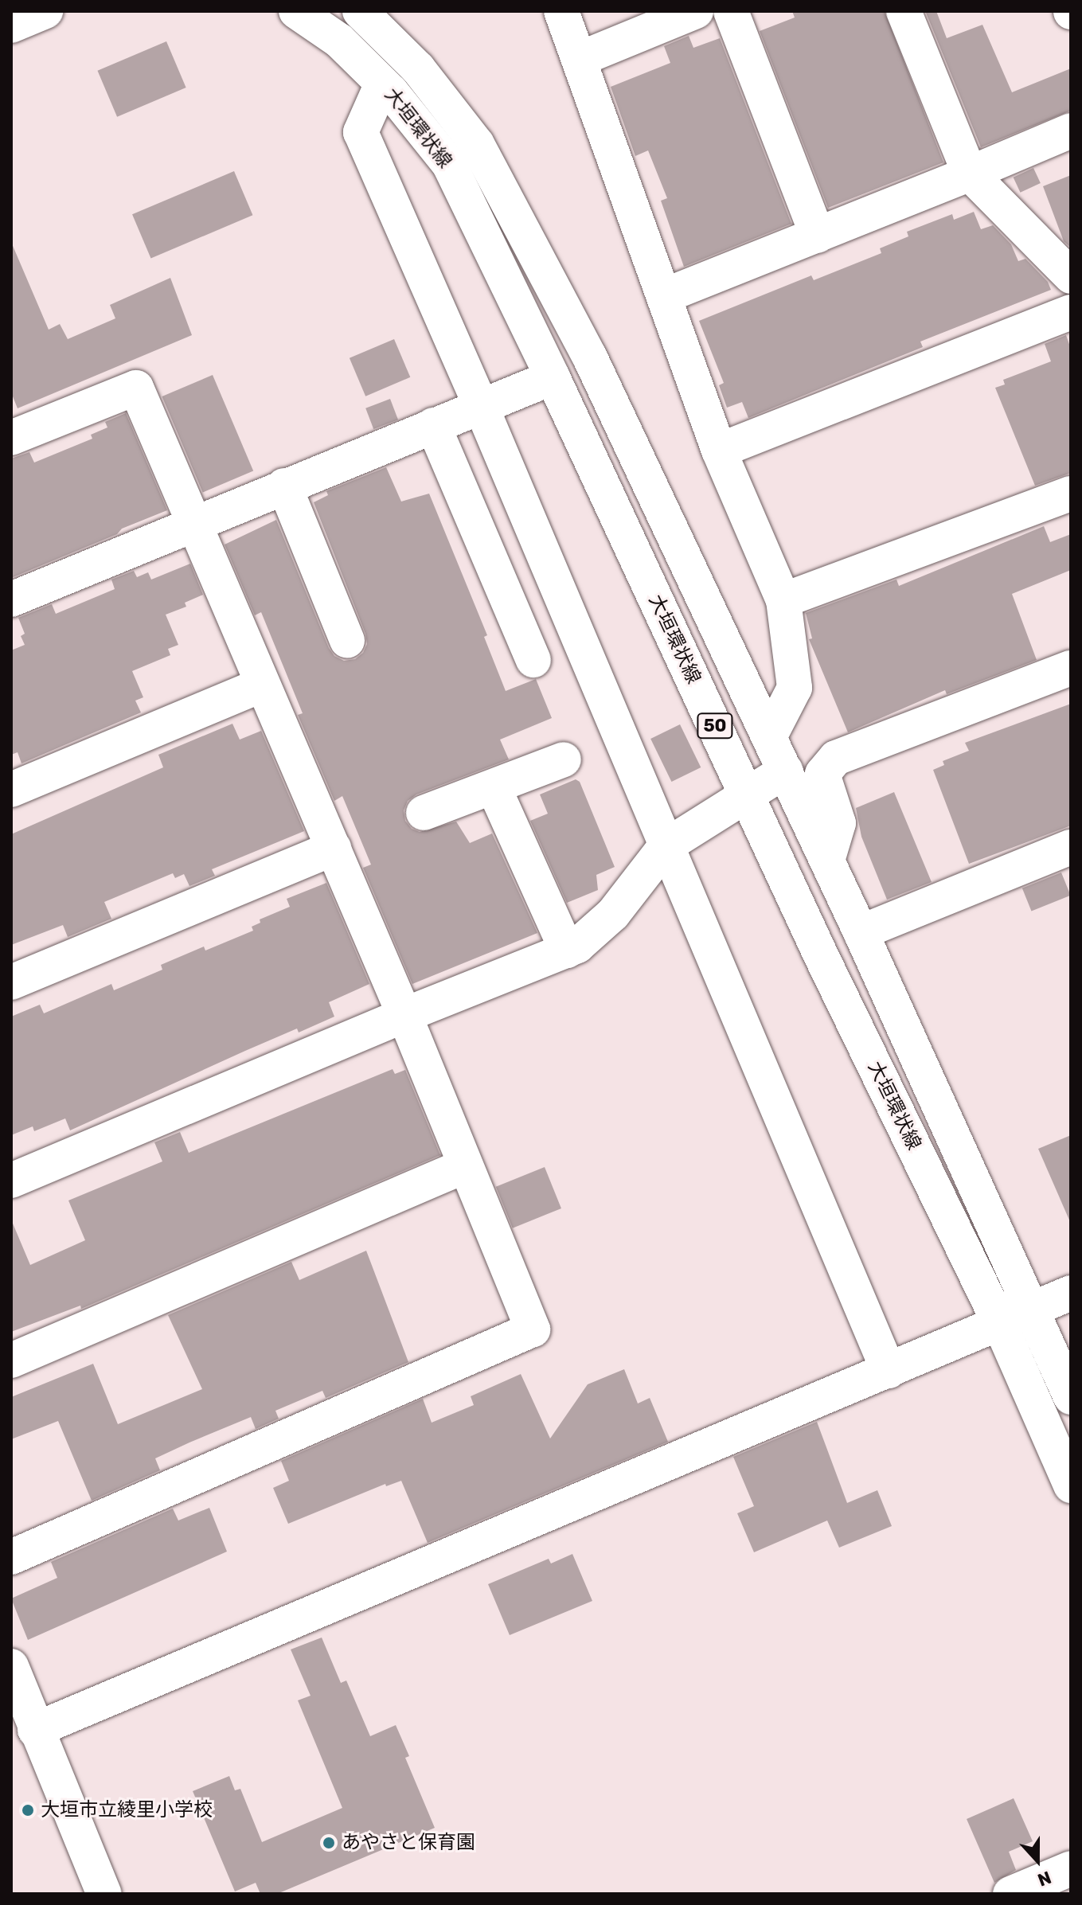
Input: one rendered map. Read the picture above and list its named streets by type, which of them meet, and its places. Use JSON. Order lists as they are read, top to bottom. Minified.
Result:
{"streets":{"street":["大垣環状線","50"]},"places":["大垣市立綾里小学校","あやさと保育園"],"north":"bottom"}
